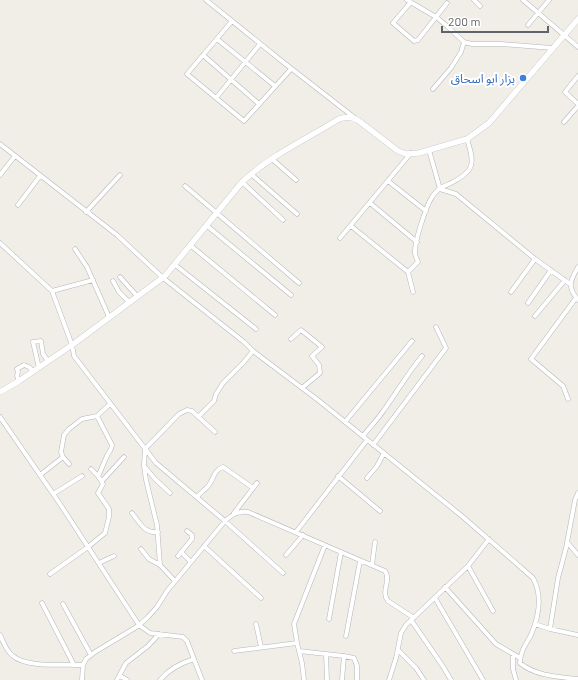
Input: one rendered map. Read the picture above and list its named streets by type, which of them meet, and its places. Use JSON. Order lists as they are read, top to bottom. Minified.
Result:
{"places":["بزار ابو اسحاق"],"scale_bar":"200 m"}
